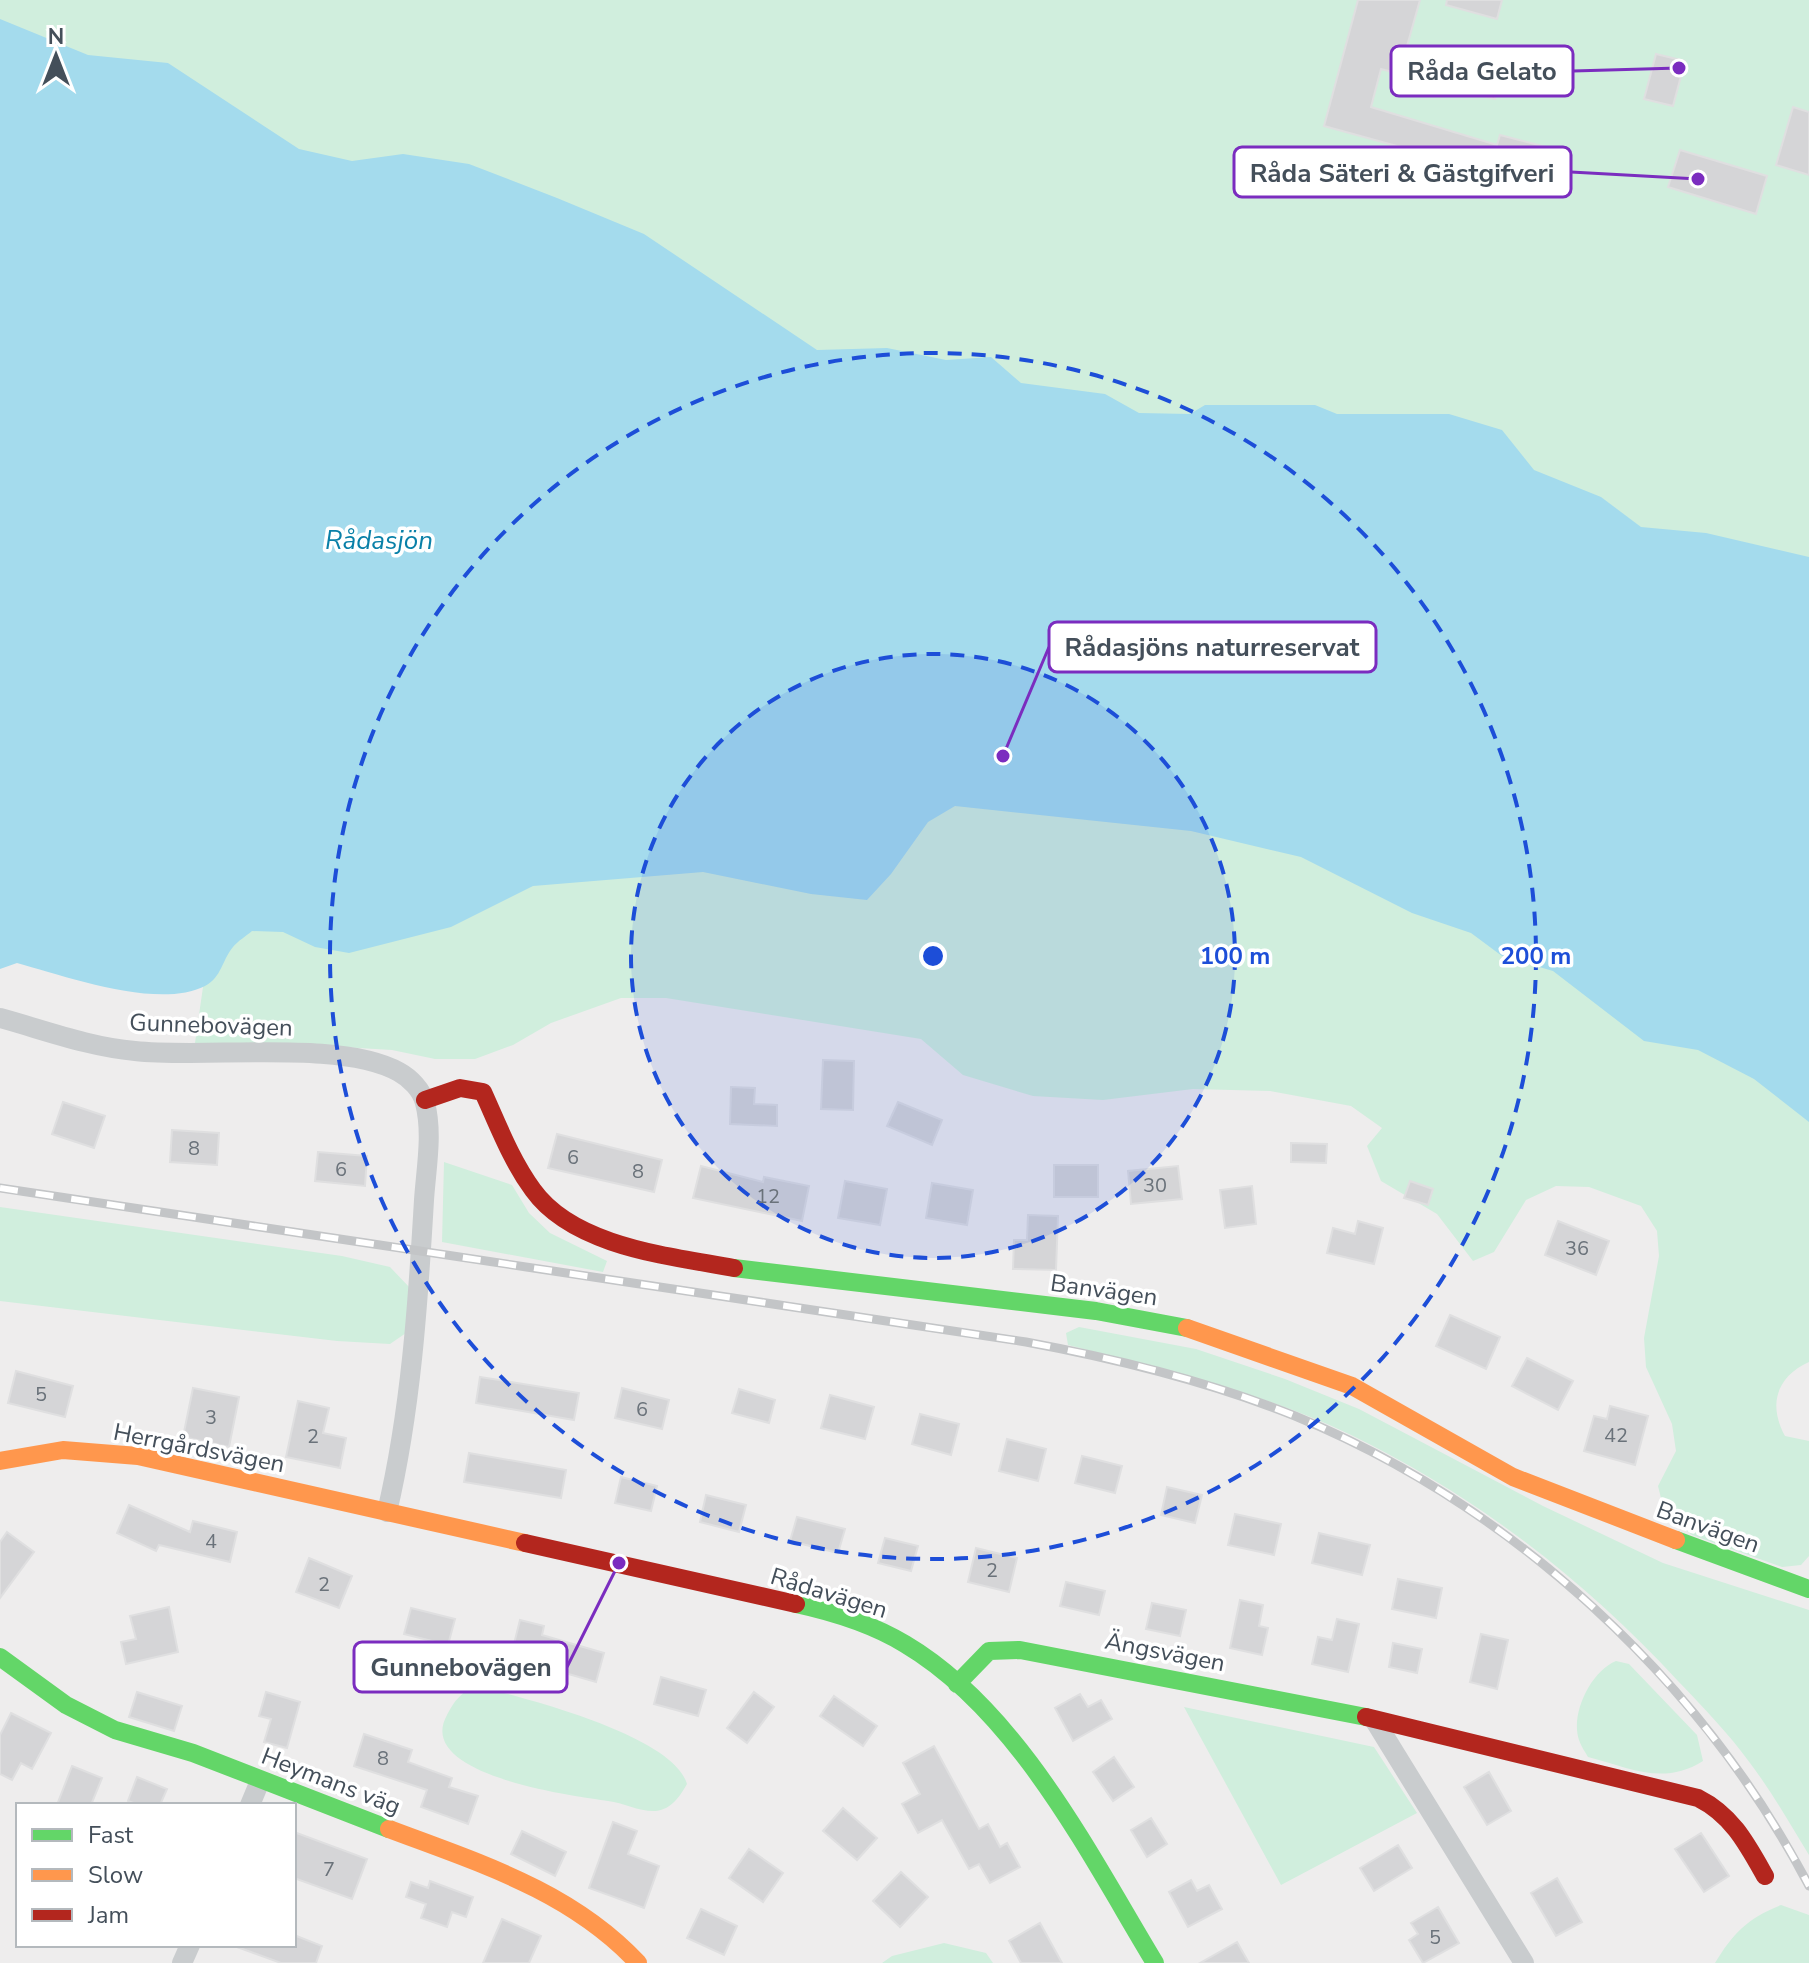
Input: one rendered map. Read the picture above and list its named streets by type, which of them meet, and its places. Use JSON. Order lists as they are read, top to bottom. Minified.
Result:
{"streets":{"street":["Gunnebovägen","Banvägen","Herrgårdsvägen","Rådavägen","Ängsvägen","Heymans väg"]},"crossings":[["Gunnebovägen","Banvägen"],["Herrgårdsvägen","Rådavägen"],["Rådavägen","Ängsvägen"]],"water":["Rådasjön"],"places":["Råda Gelato","Råda Säteri & Gästgifveri","Rådasjöns naturreservat","Gunnebovägen"],"house_numbers":["8","6","6","8","30","12","36","5","6","3","42","2","4","2","2","8","7","5"],"legend":["Fast","Slow","Jam"],"north":"top","rings":["100 m","200 m"]}
